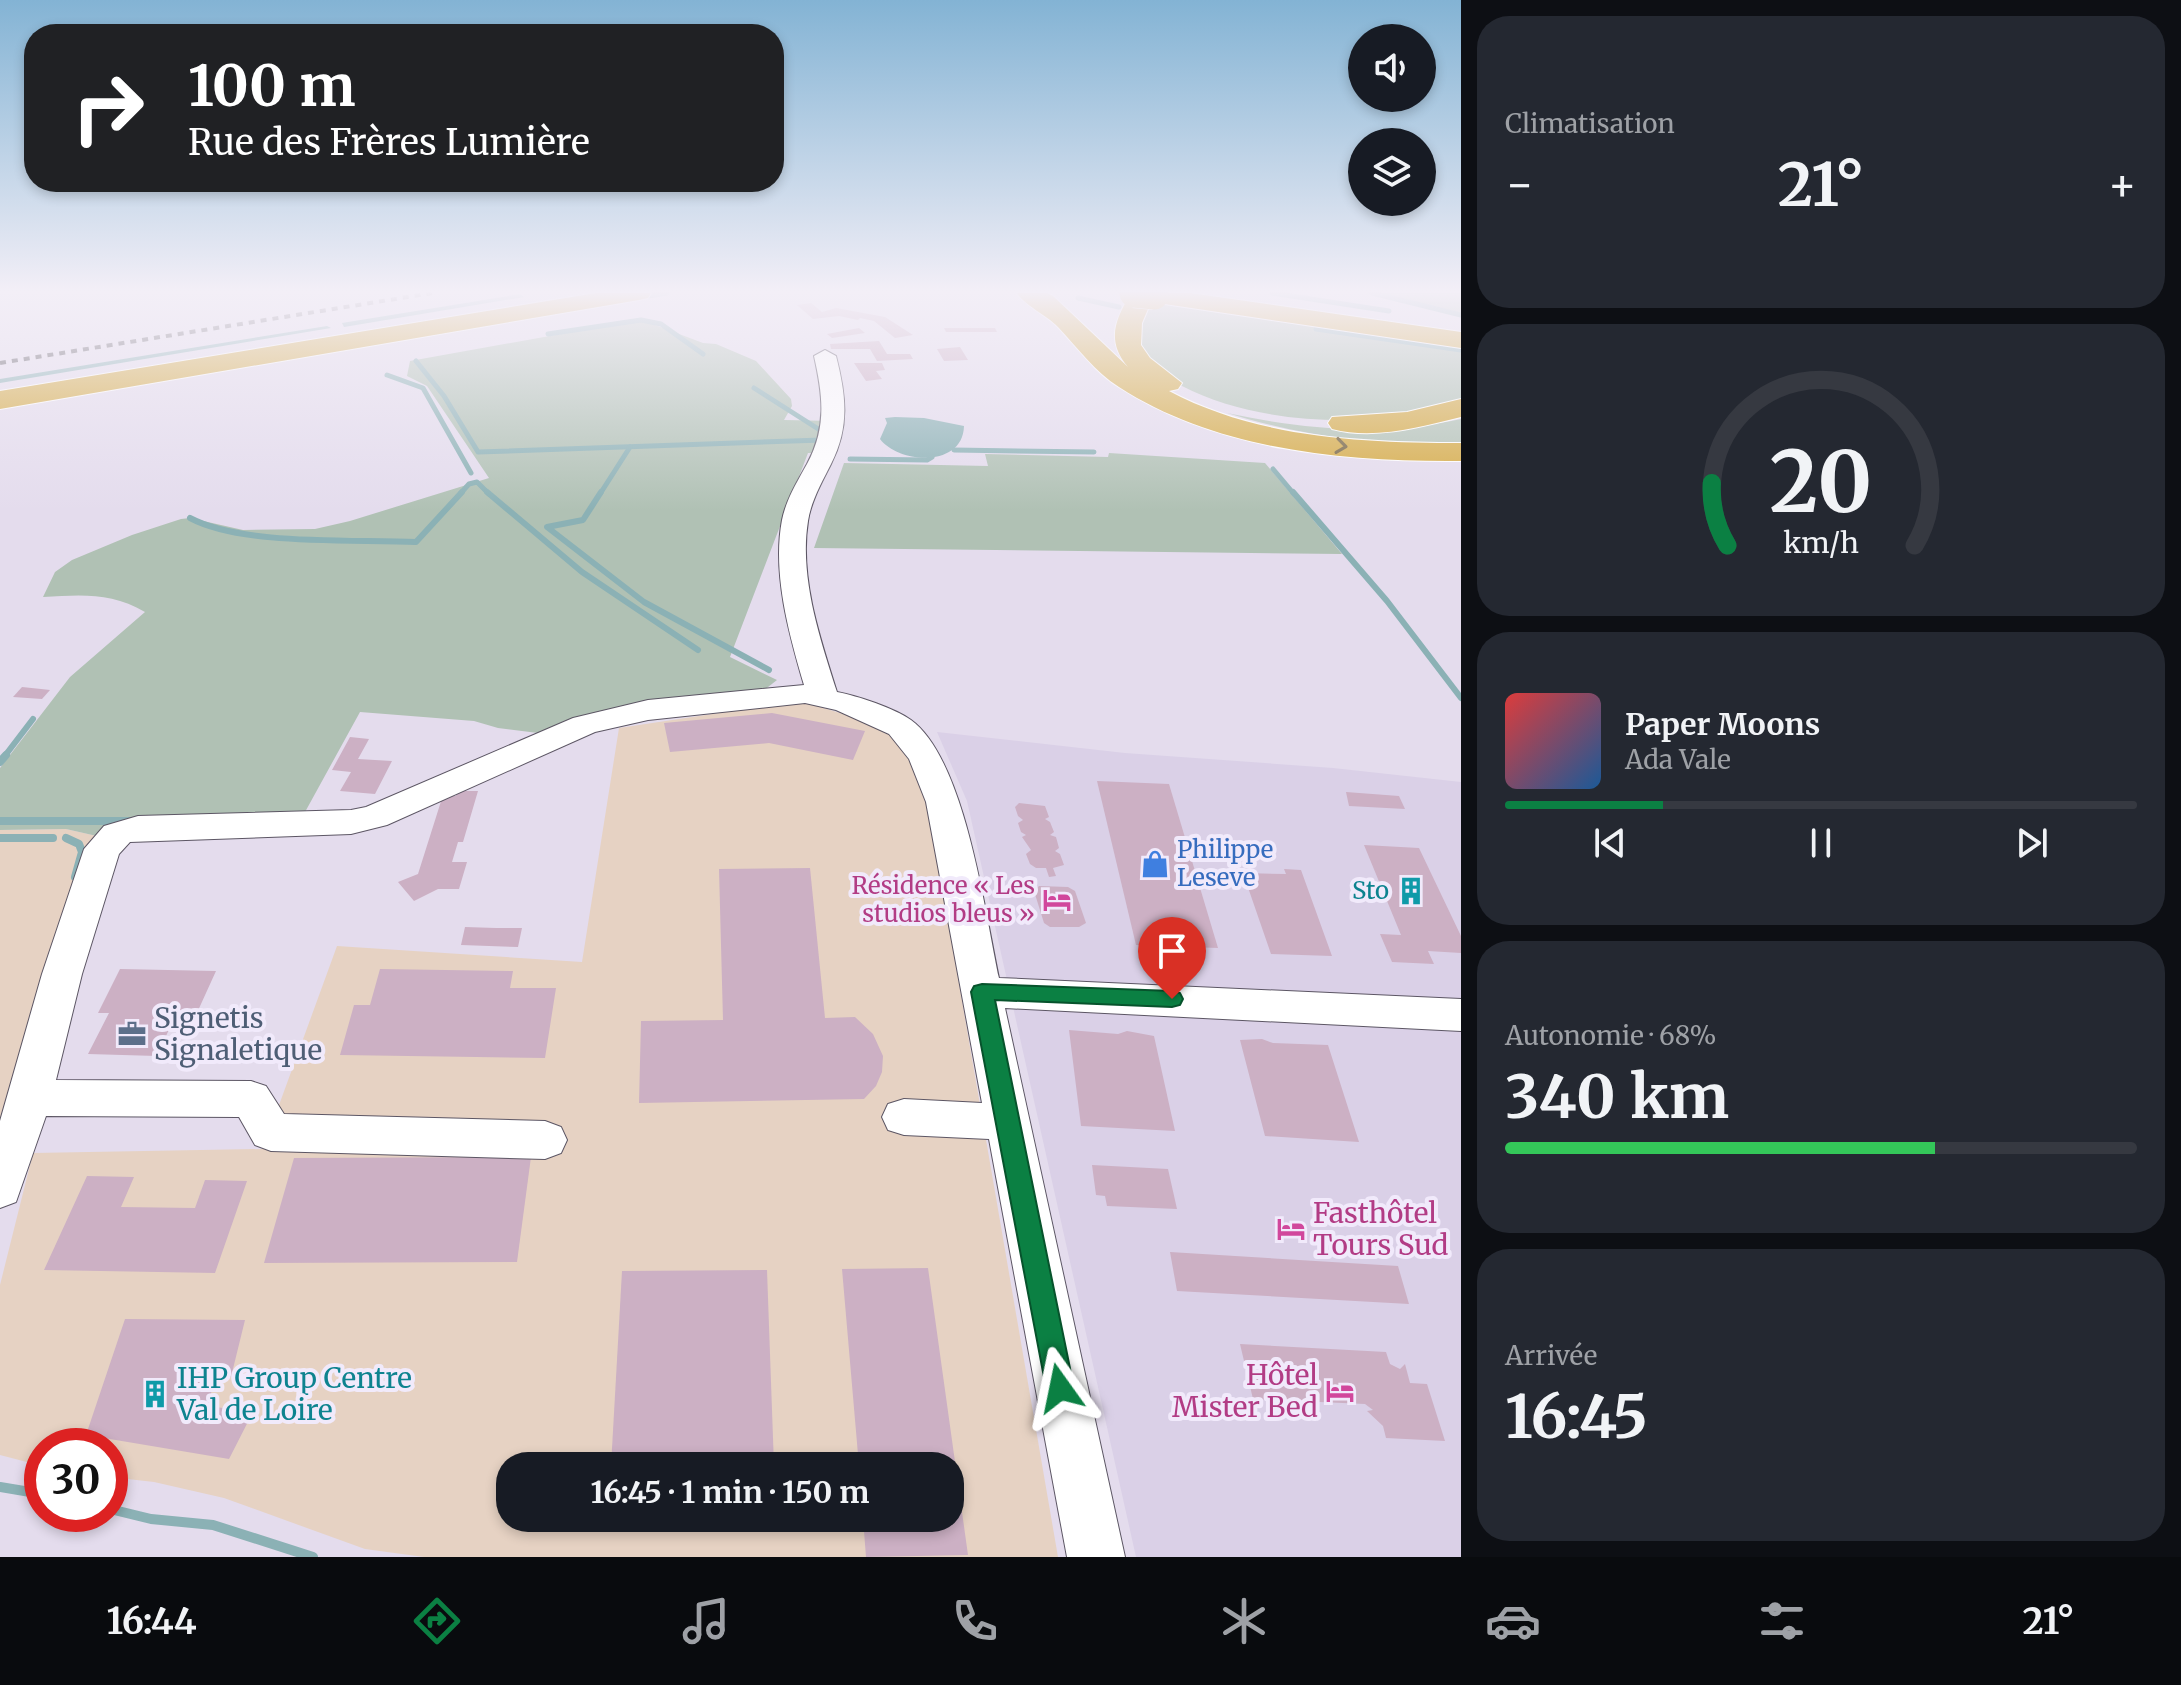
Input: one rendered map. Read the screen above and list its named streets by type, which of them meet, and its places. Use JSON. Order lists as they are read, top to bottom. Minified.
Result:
{"places":{"shop":["Philippe Leseve"],"building":["Sto","IHP Group Centre Val de Loire"],"hotel":["Résidence « Les studios bleus »","Fasthôtel Tours Sud","Hôtel Mister Bed"],"office":["Signetis Signaletique"]},"page":{"tile":["Climatisation",["Autonomie · 68%","340 km"],["Arrivée","16:45"]],"turn":["100 m","Rue des Frères Lumière"],"heat":["−","21°","+"],"song":["Paper Moons","Ada Vale"],"limit":"30","trip":"16:45 · 1 min · 150 m","tabs":["16:44","21°"],"gauge":["20","km/h"]}}
